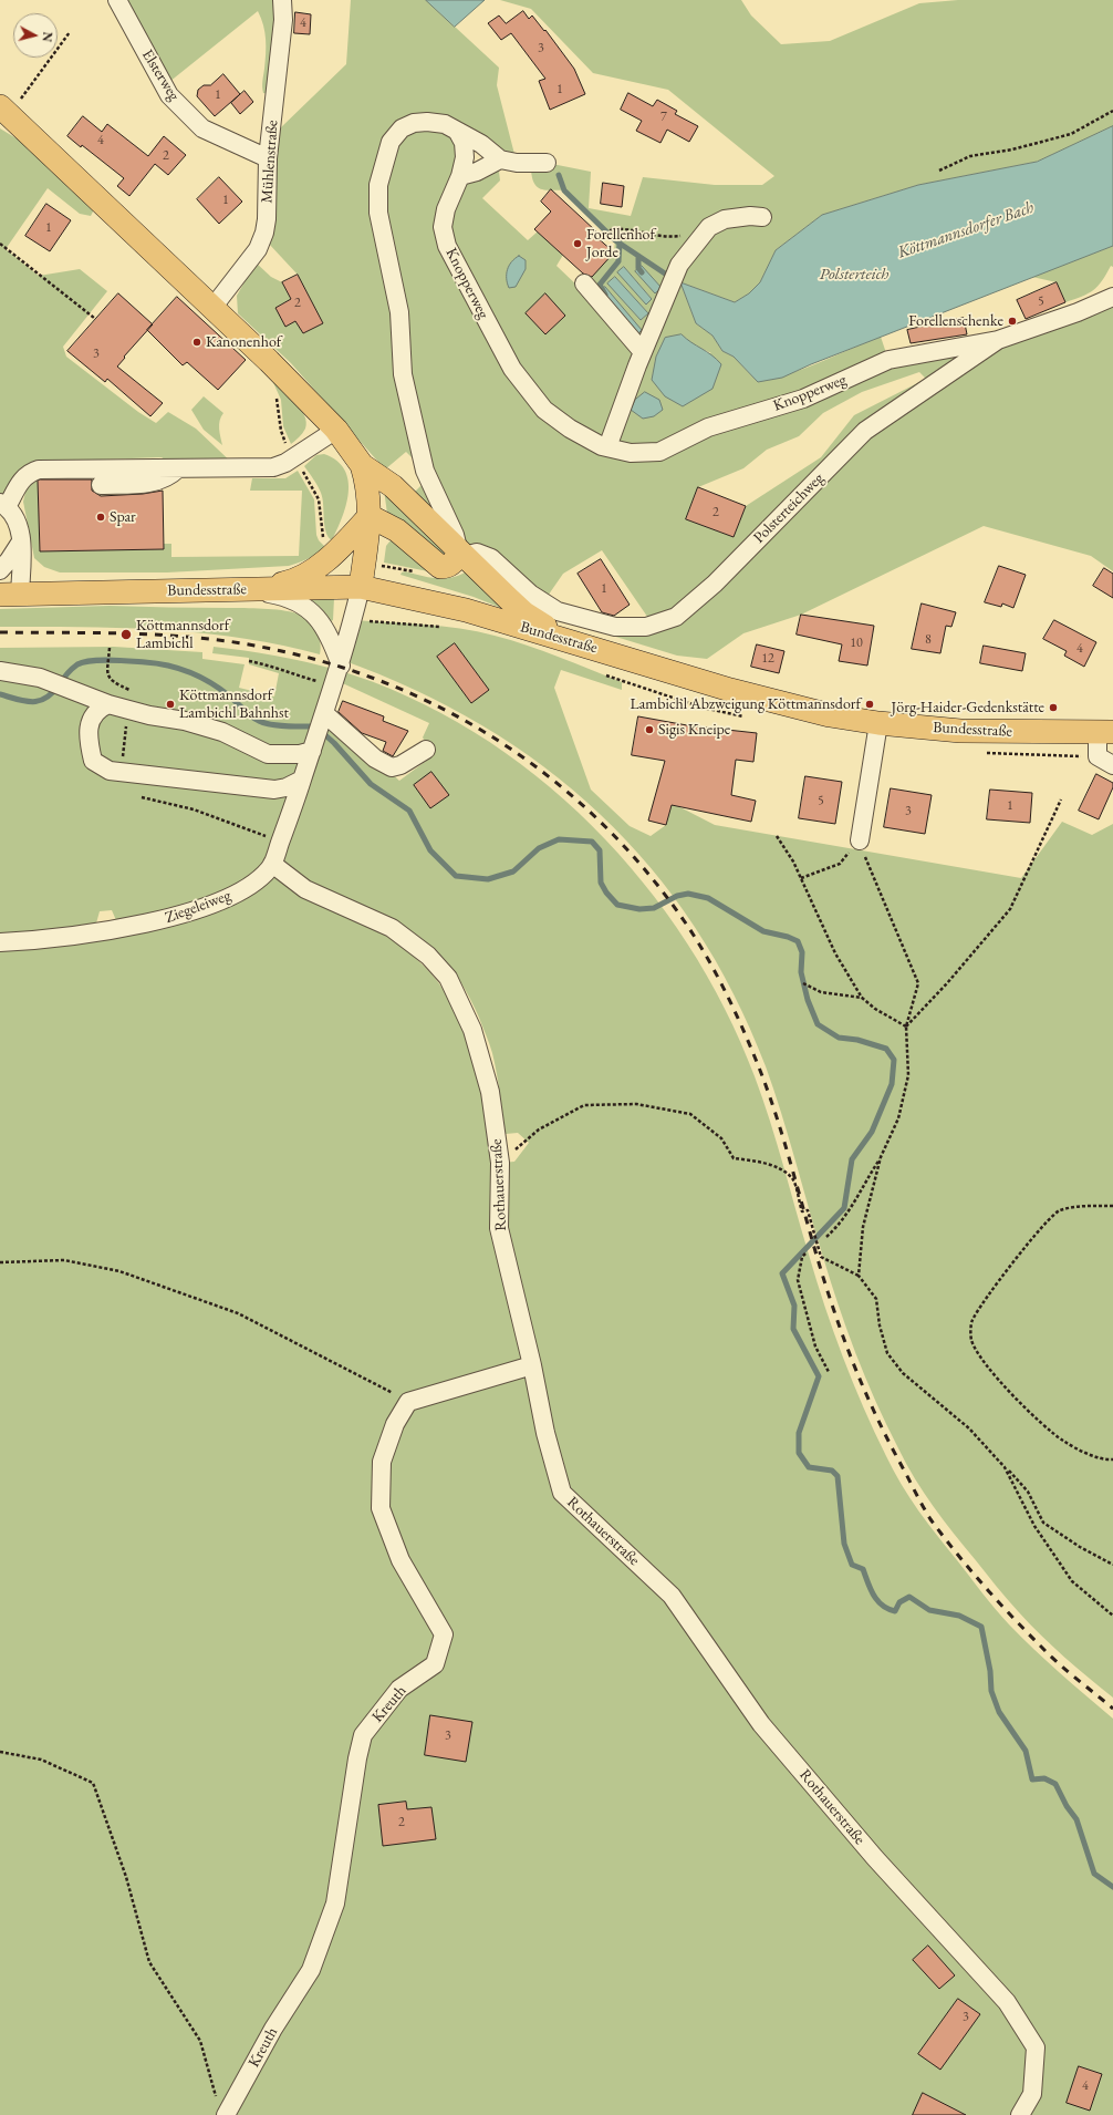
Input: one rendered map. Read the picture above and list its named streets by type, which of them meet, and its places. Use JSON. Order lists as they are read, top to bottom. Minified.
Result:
{"streets":{"main road":["Bundesstraße"],"street":["Elsterweg","Mühlenstraße","Knopperweg","Polsterteichweg","Ziegeleiweg","Rothauerstraße","Kreuth"]},"crossings":[["Elsterweg","Mühlenstraße"],["Knopperweg","Polsterteichweg"],["Bundesstraße","Ziegeleiweg"],["Ziegeleiweg","Rothauerstraße"]],"water":["Köttmannsdorfer Bach","Polsterteich"],"places":["Forellenhof Jorde","Forellenschenke","Kanonenhof","Spar","Köttmannsdorf Lambichl","Köttmannsdorf Lambichl Bahnhst","Lambichl Abzweigung Köttmannsdorf","Jörg-Haider-Gedenkstätte","Sigis Kneipe"],"house_numbers":["4","3","1","1","7","4","2","1","1","5","2","3","2","1","8","10","4","12","5","1","3","3","2","3","4"],"north":"right"}
